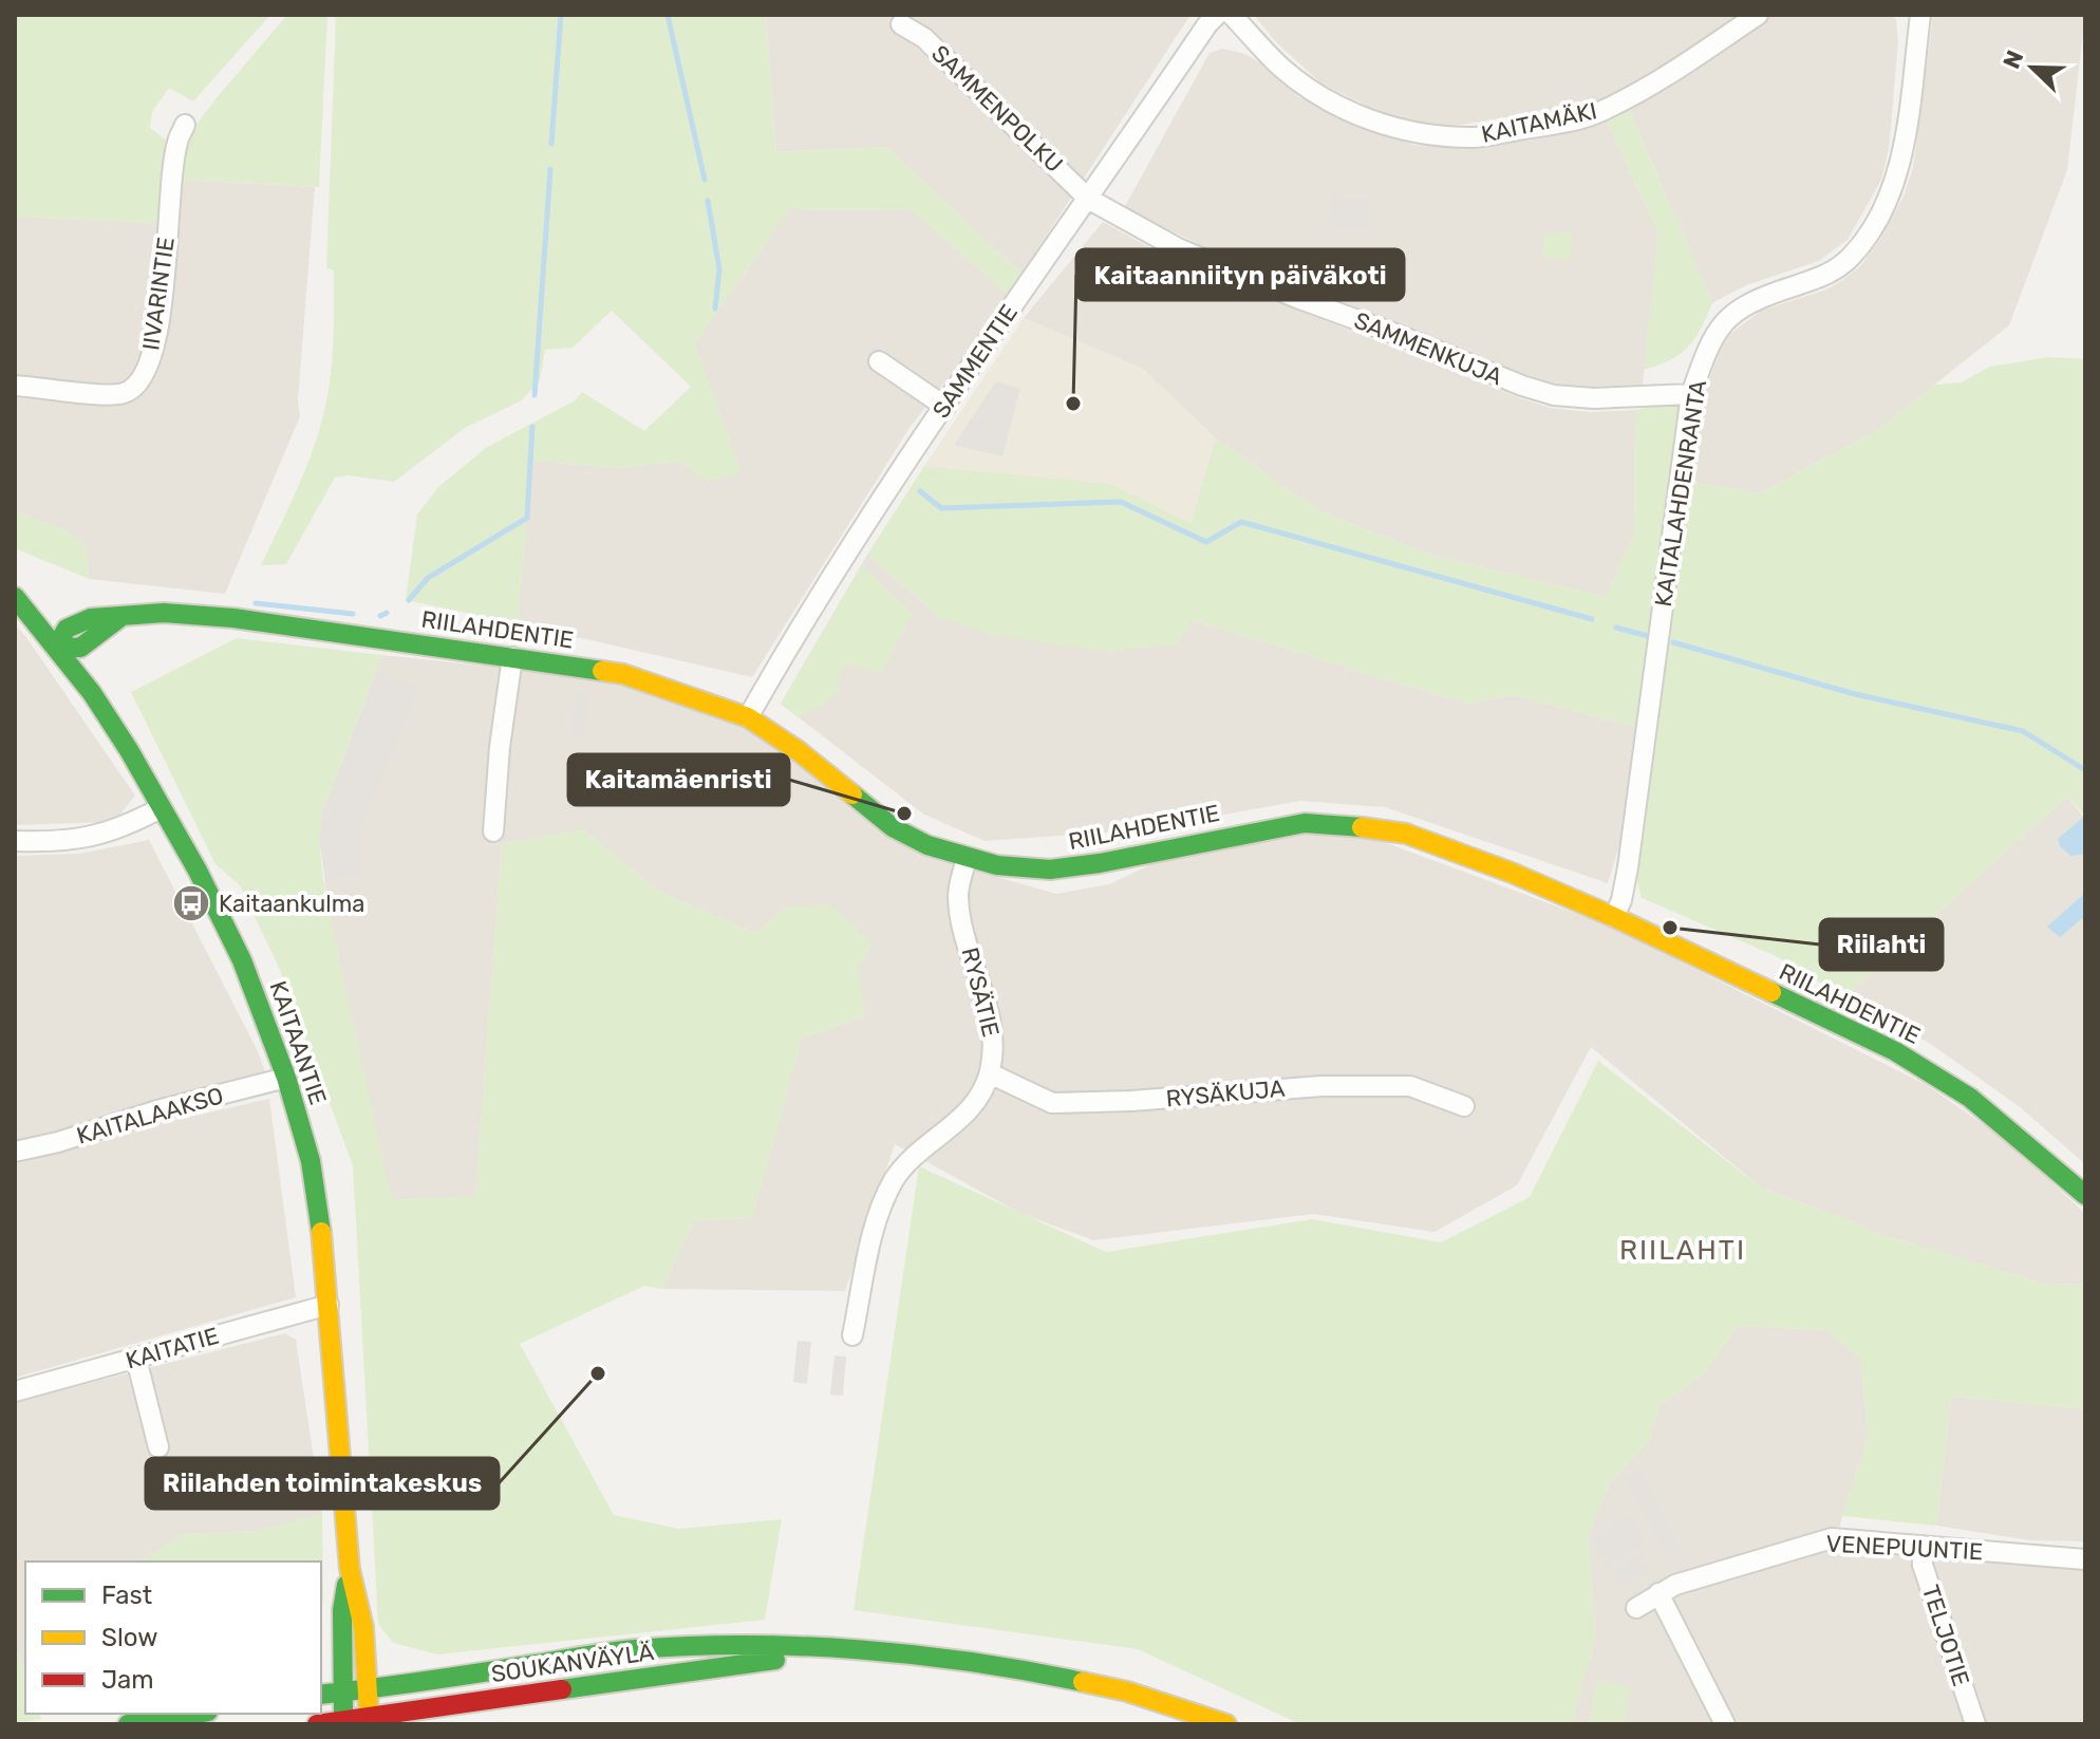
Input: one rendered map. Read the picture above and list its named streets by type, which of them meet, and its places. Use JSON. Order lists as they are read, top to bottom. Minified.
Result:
{"streets":{"main road":["RIILAHDENTIE","KAITAANTIE","SOUKANVÄYLÄ"],"street":["SAMMENPOLKU","KAITAMÄKI","IIVARINTIE","SAMMENKUJA","SAMMENTIE","KAITALAHDENRANTA","RYSÄTIE","RYSÄKUJA","KAITALAAKSO","KAITATIE","VENEPUUNTIE","TELJOTIE"]},"crossings":[["SAMMENPOLKU","SAMMENKUJA"],["SAMMENPOLKU","SAMMENTIE"],["SAMMENKUJA","SAMMENTIE"],["SAMMENKUJA","KAITALAHDENRANTA"],["SAMMENTIE","RIILAHDENTIE"],["KAITALAHDENRANTA","RIILAHDENTIE"],["RIILAHDENTIE","RYSÄTIE"],["RIILAHDENTIE","KAITAANTIE"],["RYSÄTIE","RYSÄKUJA"],["KAITAANTIE","KAITALAAKSO"],["KAITAANTIE","KAITATIE"],["KAITAANTIE","SOUKANVÄYLÄ"],["VENEPUUNTIE","TELJOTIE"]],"districts":["RIILAHTI"],"places":{"other":["Kaitaanniityn päiväkoti","Kaitamäenristi","Riilahti","Riilahden toimintakeskus"],"bus stop":["Kaitaankulma"]},"legend":["Fast","Slow","Jam"],"north":"top left"}
